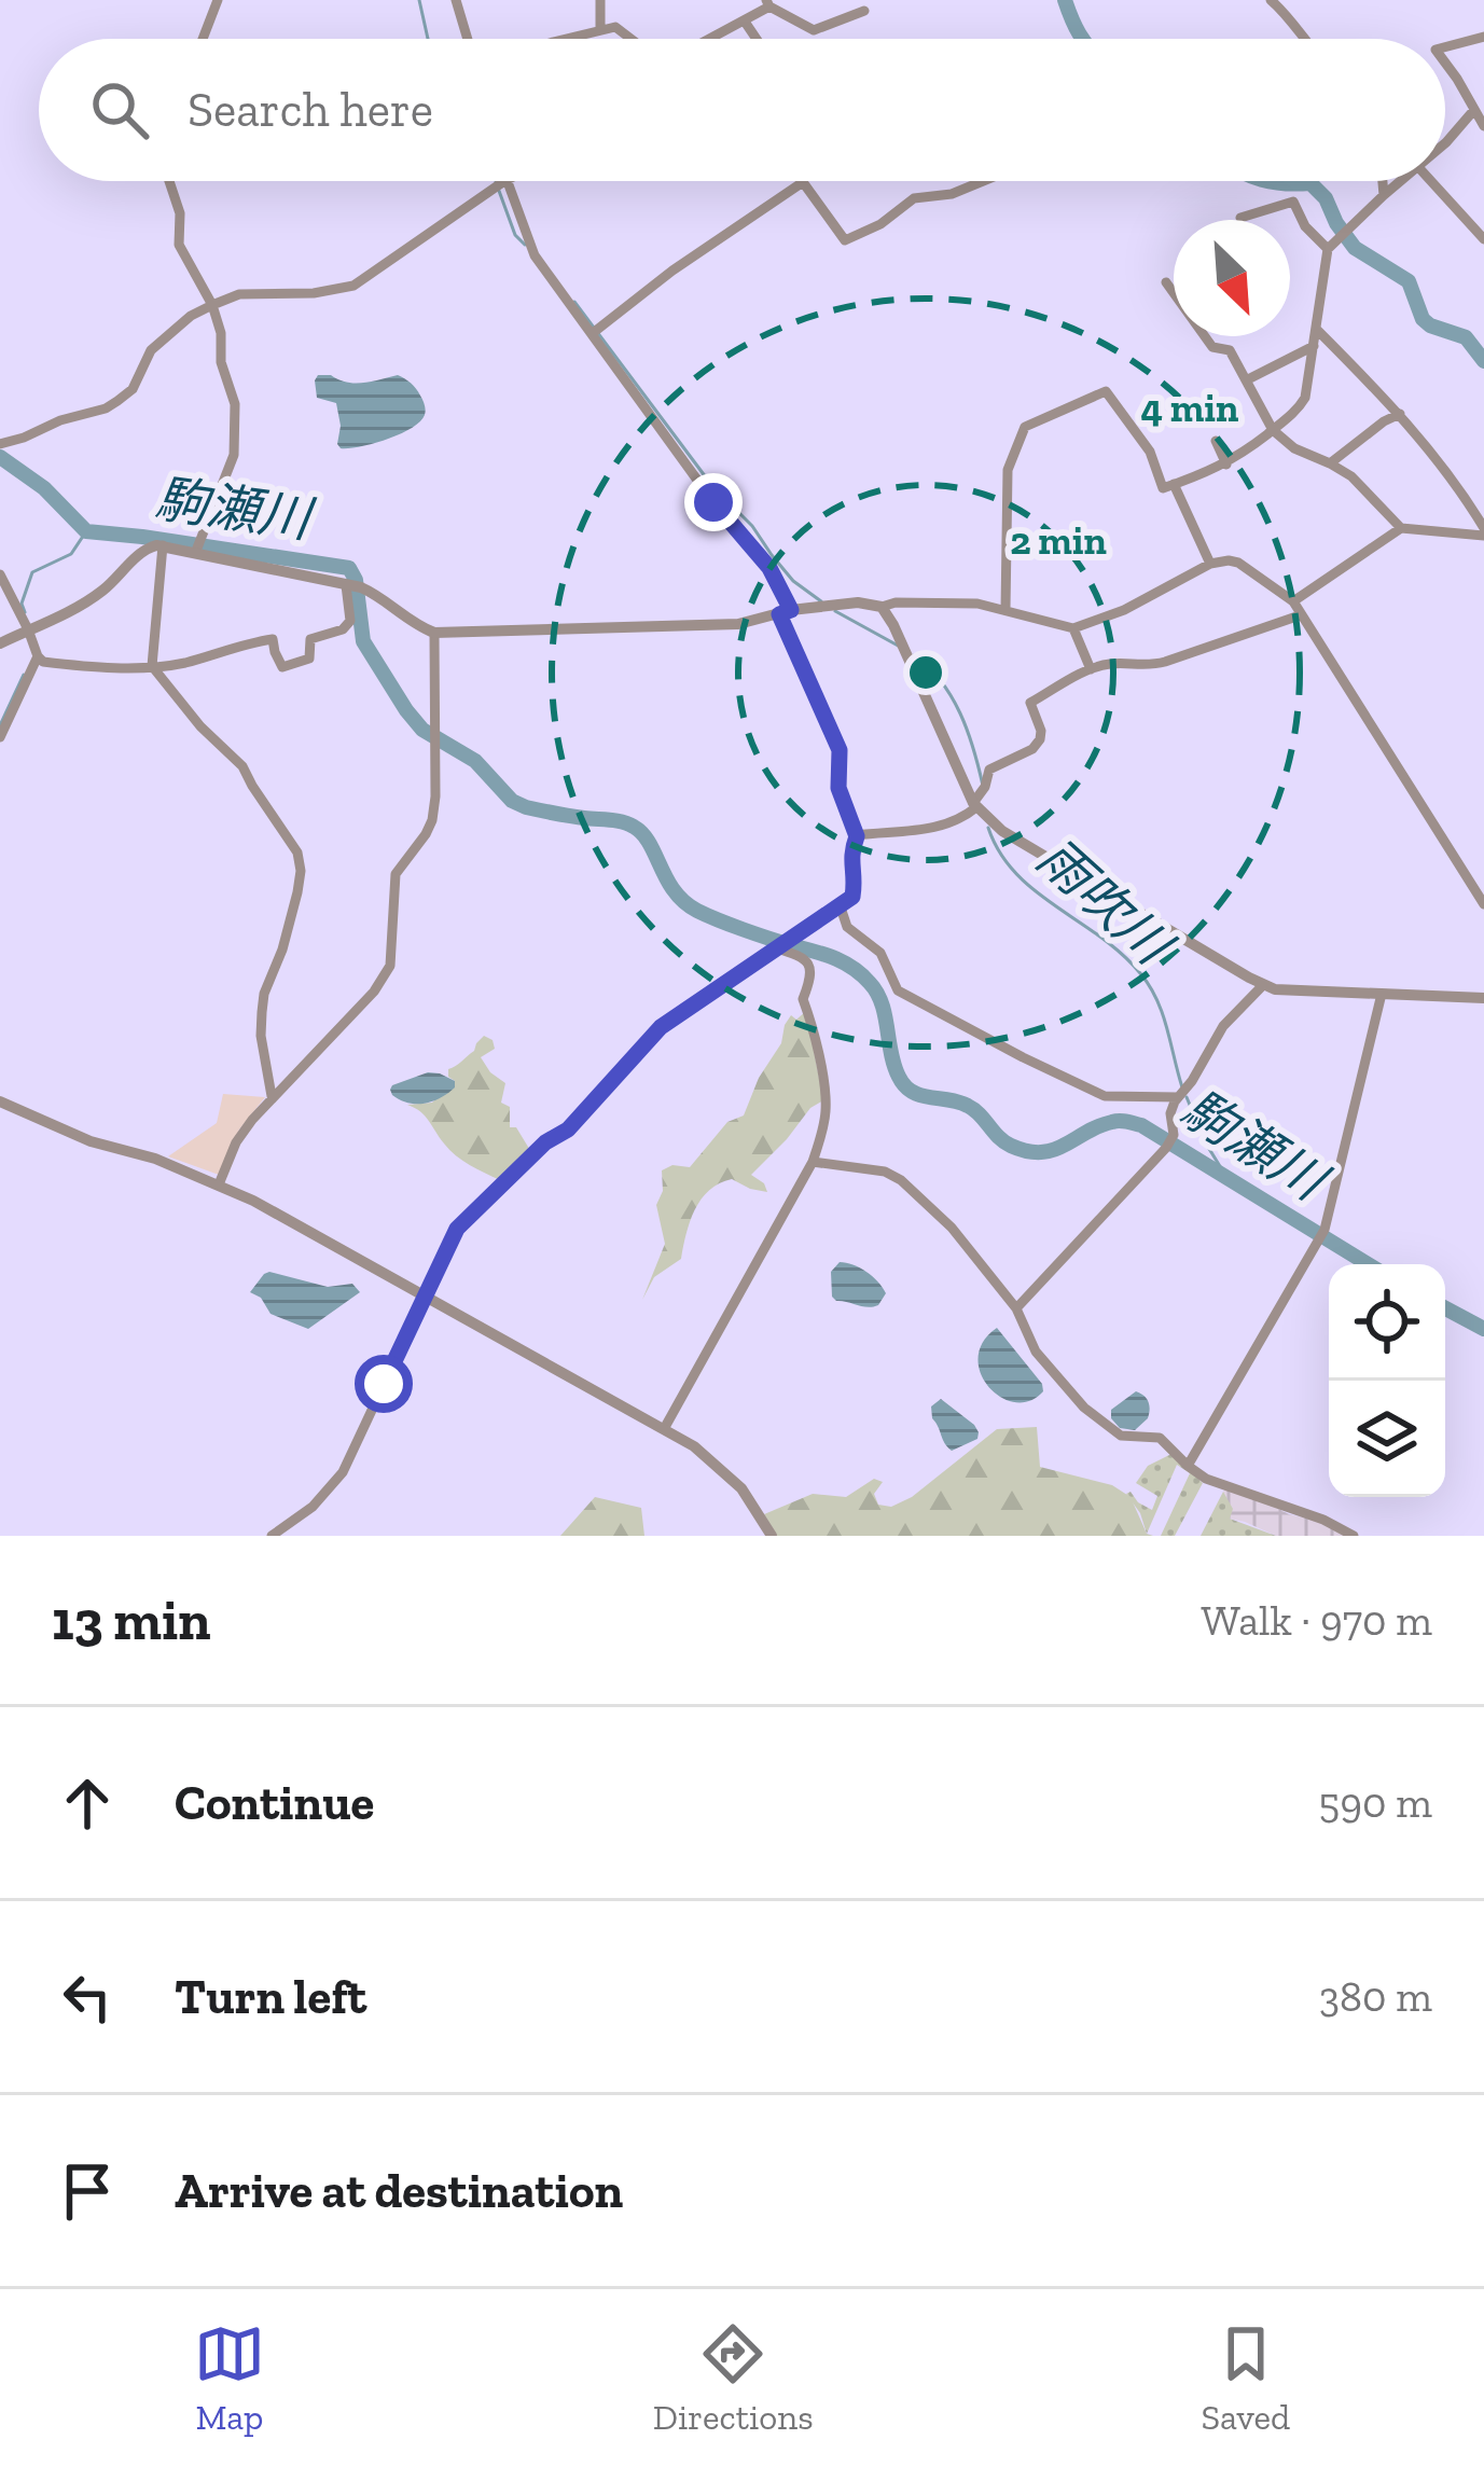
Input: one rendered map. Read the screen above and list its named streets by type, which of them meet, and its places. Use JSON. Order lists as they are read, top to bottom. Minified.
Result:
{"water":["駒瀬川","雨吹川"],"north":"bottom right","page":{"search":"Search here","heading":["13 min","Walk · 970 m"],"list":[["Continue","590 m"],["Turn left","380 m"],"Arrive at destination"],"nav":["Map","Directions","Saved"]},"rings":["4 min","2 min"]}
